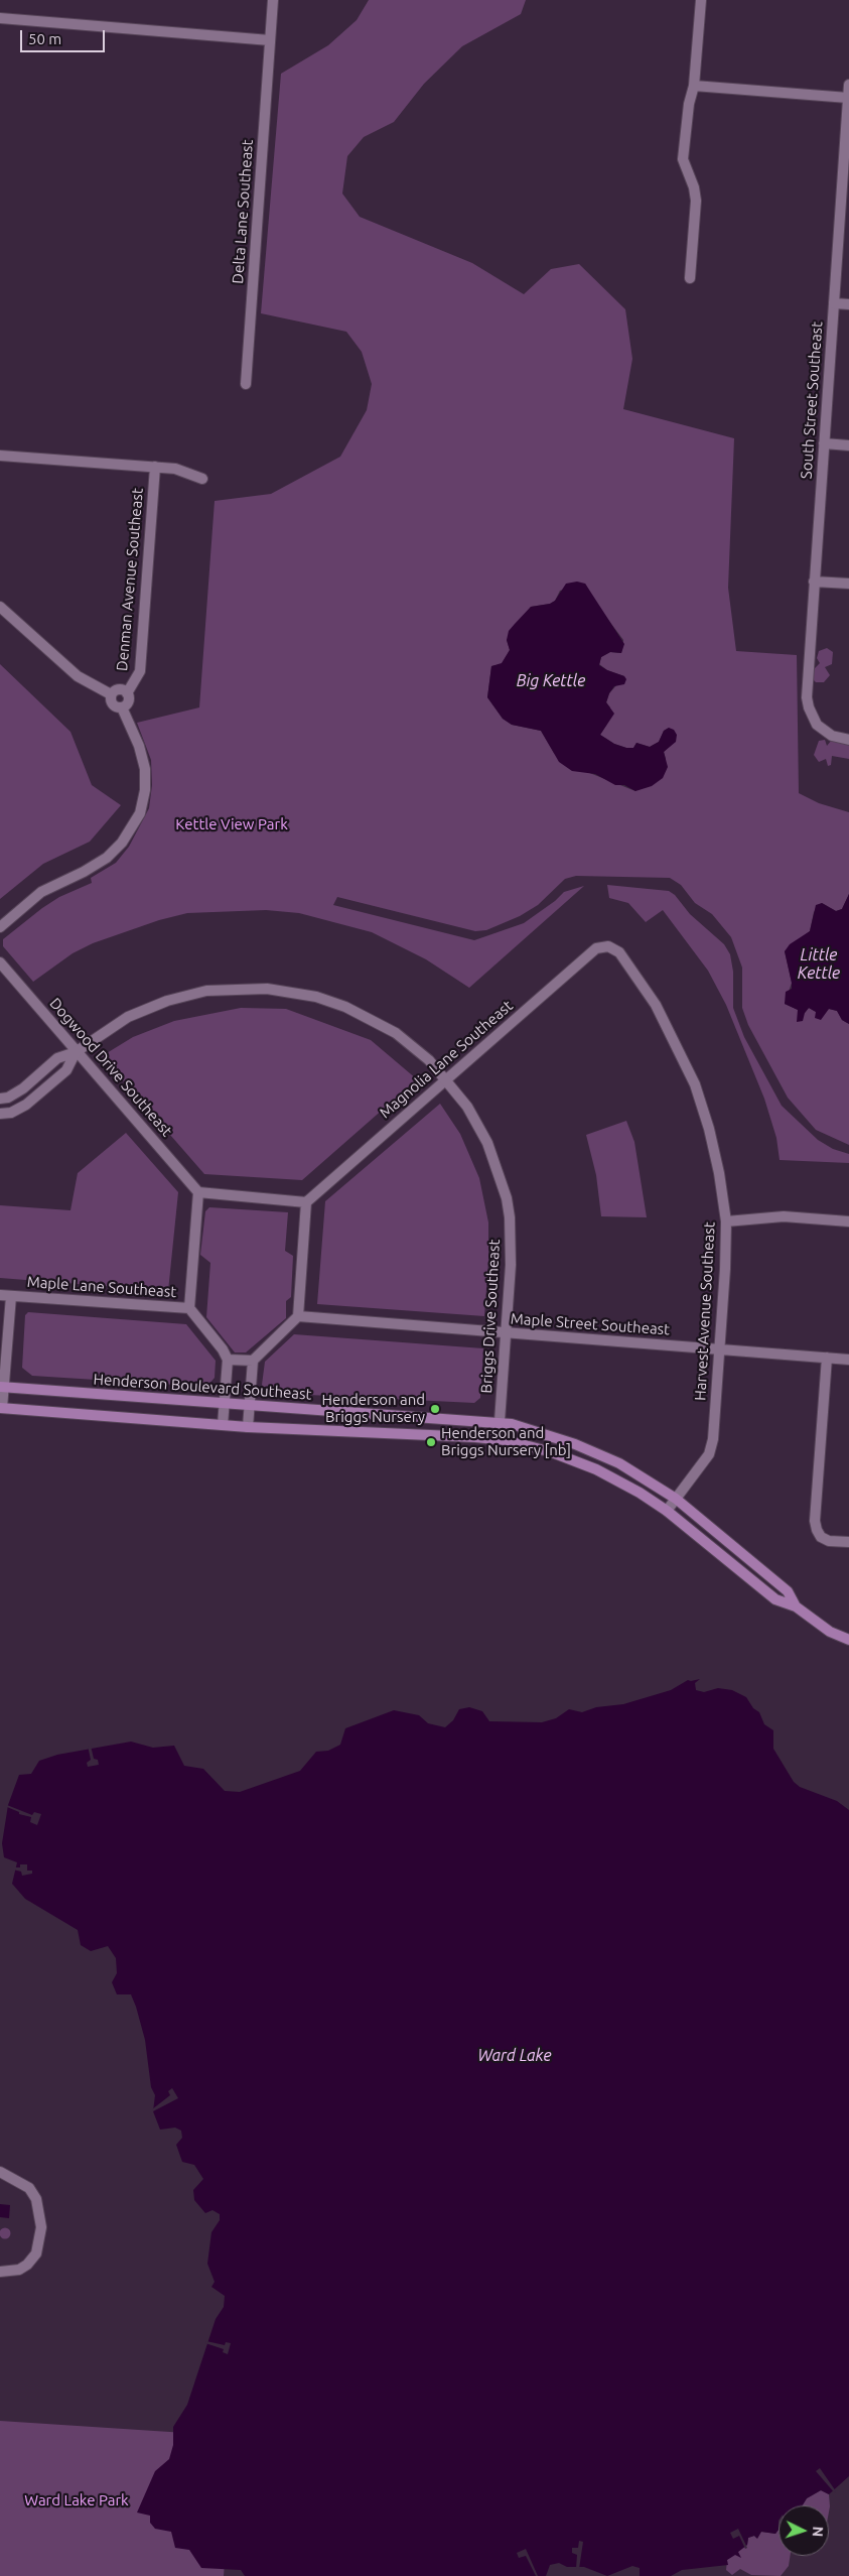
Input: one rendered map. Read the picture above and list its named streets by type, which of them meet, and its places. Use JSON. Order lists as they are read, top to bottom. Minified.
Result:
{"streets":{"main road":["Henderson Boulevard Southeast"],"street":["Delta Lane Southeast","South Street Southeast","Denman Avenue Southeast","Magnolia Lane Southeast","Dogwood Drive Southeast","Maple Lane Southeast","Harvest Avenue Southeast","Briggs Drive Southeast","Maple Street Southeast"]},"crossings":[["Magnolia Lane Southeast","Harvest Avenue Southeast"],["Magnolia Lane Southeast","Briggs Drive Southeast"],["Dogwood Drive Southeast","Briggs Drive Southeast"],["Maple Lane Southeast","Henderson Boulevard Southeast"],["Harvest Avenue Southeast","Maple Street Southeast"],["Harvest Avenue Southeast","Henderson Boulevard Southeast"],["Briggs Drive Southeast","Maple Street Southeast"],["Briggs Drive Southeast","Henderson Boulevard Southeast"]],"water":["Big Kettle","Little Kettle","Ward Lake"],"parks":["Kettle View Park","Ward Lake Park"],"places":["Henderson and Briggs Nursery","Henderson and Briggs Nursery [nb]"],"scale_bar":"50 m","north":"right"}
